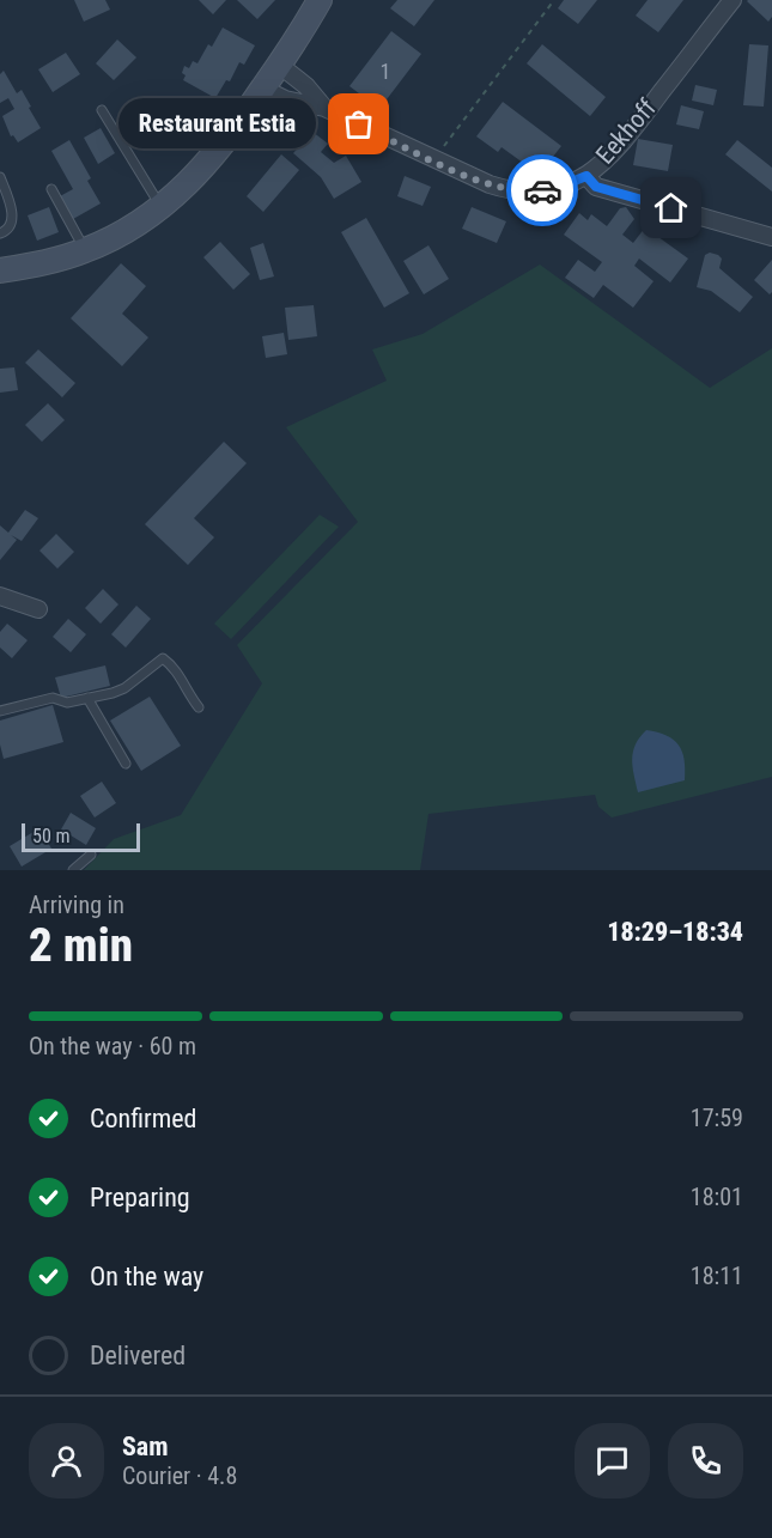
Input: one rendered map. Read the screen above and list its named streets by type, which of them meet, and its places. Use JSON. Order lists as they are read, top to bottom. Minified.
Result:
{"streets":{"street":["Eekhoff"]},"places":["Restaurant Estia"],"house_numbers":["1"],"scale_bar":"50 m","page":{"bubble":"Restaurant Estia","scale":"50 m","heading":["2 min","Arriving in","18:29–18:34"],"panel":["Sam","Courier · 4.8"],"bar":"On the way · 60 m","list":[["Confirmed","17:59"],["Preparing","18:01"],["On the way","18:11"],"Delivered"]}}
